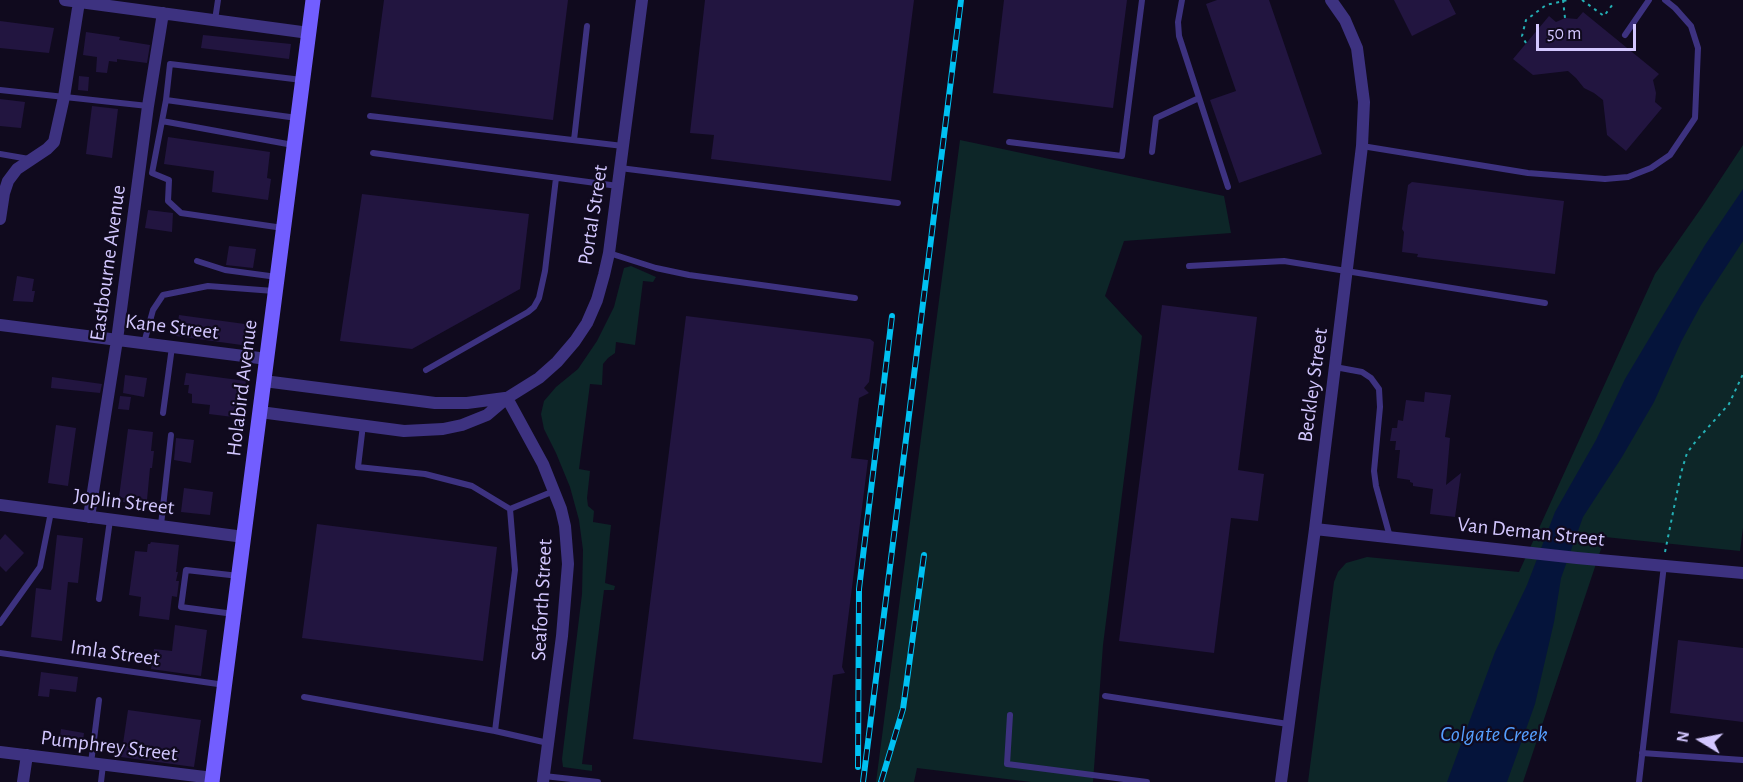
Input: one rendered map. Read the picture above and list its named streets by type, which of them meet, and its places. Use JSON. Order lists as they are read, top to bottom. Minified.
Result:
{"streets":{"main road":["Holabird Avenue"],"street":["Portal Street","Eastbourne Avenue","Kane Street","Beckley Street","Joplin Street","Van Deman Street","Seaforth Street","Pumphrey Street"],"lane":["Imla Street"]},"crossings":[["Portal Street","Holabird Avenue"],["Portal Street","Seaforth Street"],["Eastbourne Avenue","Kane Street"],["Eastbourne Avenue","Joplin Street"],["Kane Street","Holabird Avenue"],["Beckley Street","Van Deman Street"],["Holabird Avenue","Joplin Street"],["Holabird Avenue","Imla Street"],["Holabird Avenue","Pumphrey Street"]],"water":["Colgate Creek"],"scale_bar":"50 m","north":"left"}
